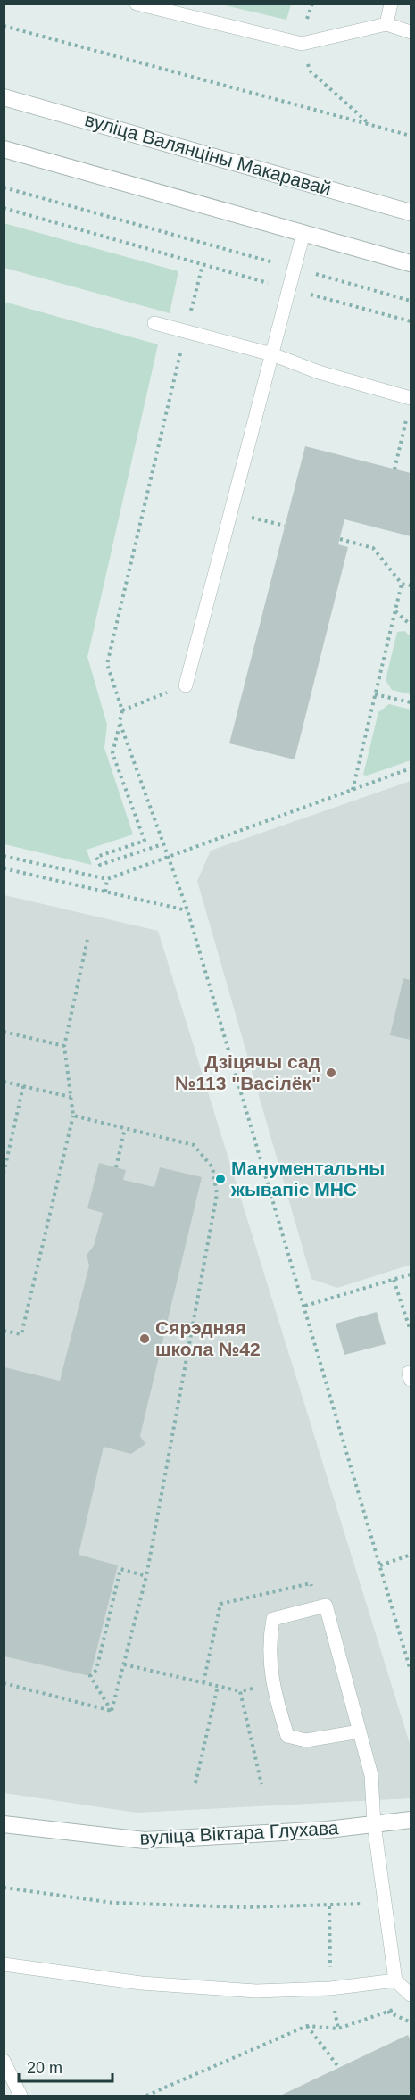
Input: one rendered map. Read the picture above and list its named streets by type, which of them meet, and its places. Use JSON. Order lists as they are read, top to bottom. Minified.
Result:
{"streets":{"street":["вуліца Валянціны Макаравай","вуліца Віктара Глухава"]},"places":["Дзіцячы сад №113 \"Васілёк\"","Манументальны жывапіс МНС","Сярэдняя школа №42"],"scale_bar":"20 m"}
